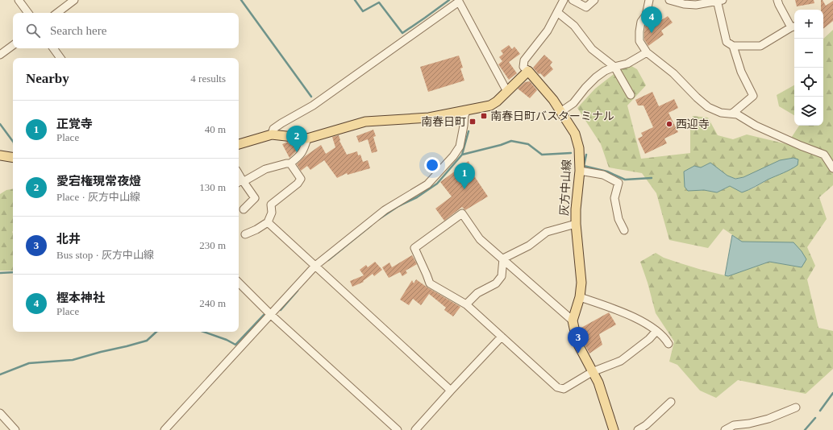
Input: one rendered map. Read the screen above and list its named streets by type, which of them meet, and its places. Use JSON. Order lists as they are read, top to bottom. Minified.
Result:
{"streets":{"main road":["灰方中山線"]},"places":{"transit":["南春日町バスターミナル","南春日町"],"other":["西迎寺"]},"page":{"pins":["4","2","1","3"],"map_buttons":["+","−"],"search":"Search here","heading":["Nearby","4 results"],"list":[{"mark":"1","name":"正覚寺","note":"Place","value":"40 m"},{"mark":"2","name":"愛宕権現常夜燈","note":"Place · 灰方中山線","value":"130 m"},{"mark":"3","name":"北井","note":"Bus stop · 灰方中山線","value":"230 m"},{"mark":"4","name":"樫本神社","note":"Place","value":"240 m"}]}}
